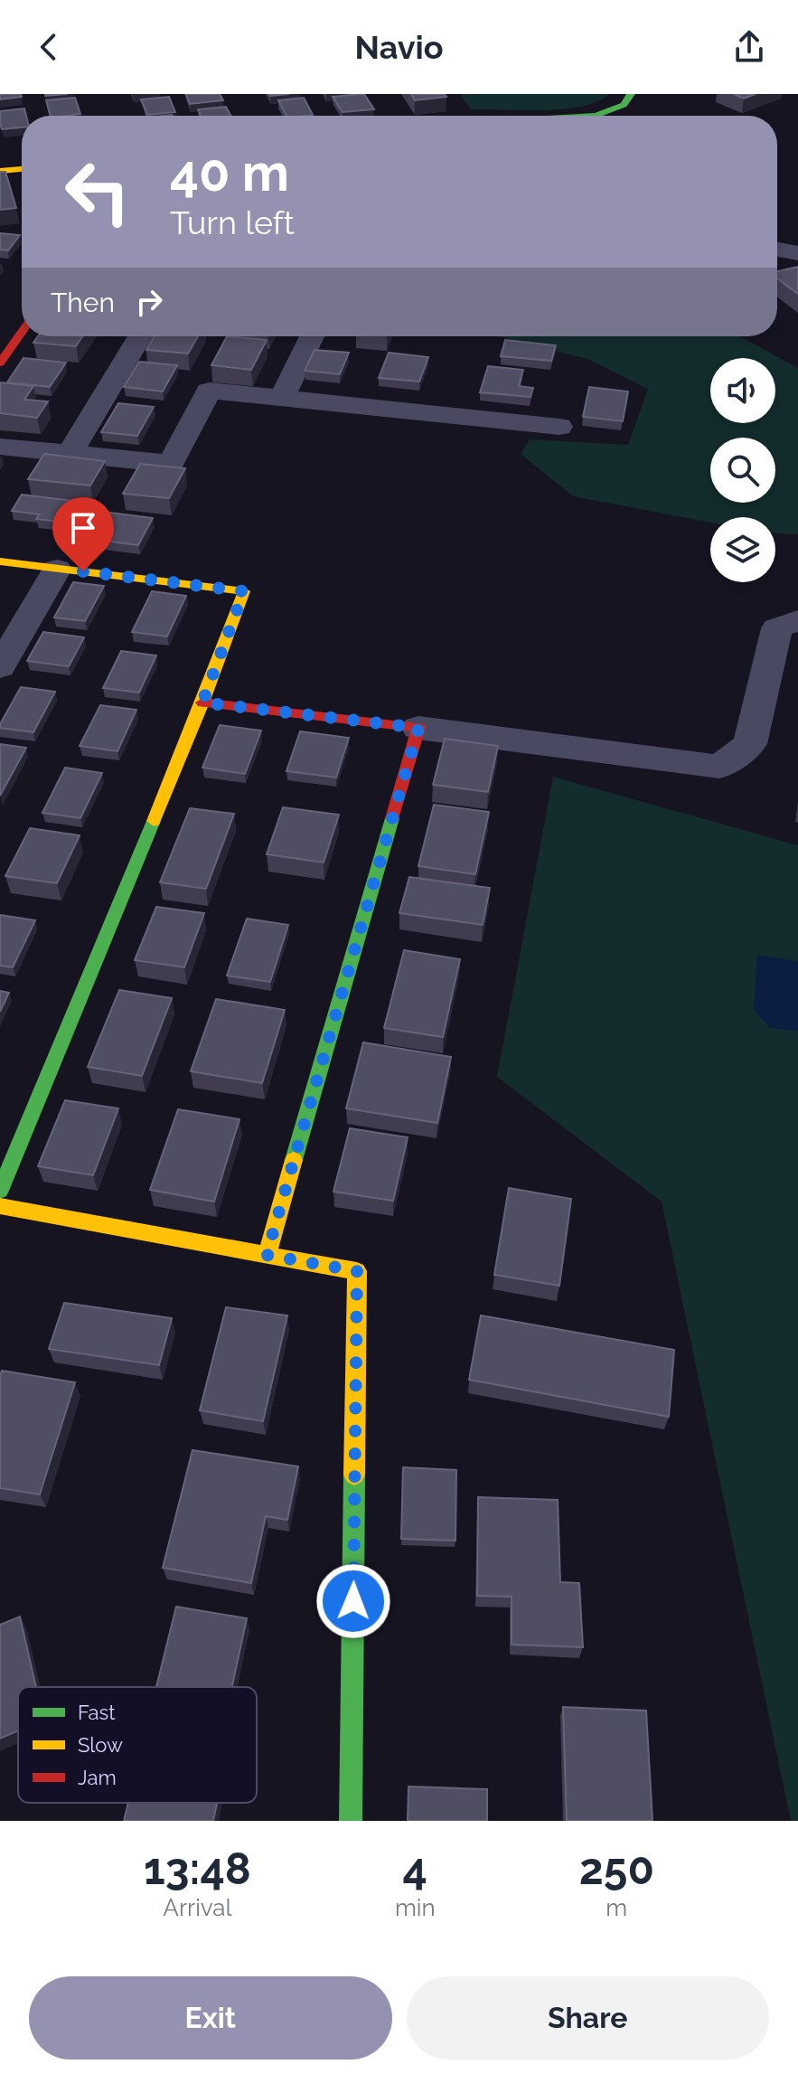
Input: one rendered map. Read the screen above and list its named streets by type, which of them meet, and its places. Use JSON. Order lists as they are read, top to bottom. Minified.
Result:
{"legend":["Fast","Slow","Jam"],"page":{"header":"Navio","turn":["40 m","Turn left"],"then":"Then","eta":["13:48","Arrival","4","min","250","m"],"buttons":["Exit","Share"]}}
